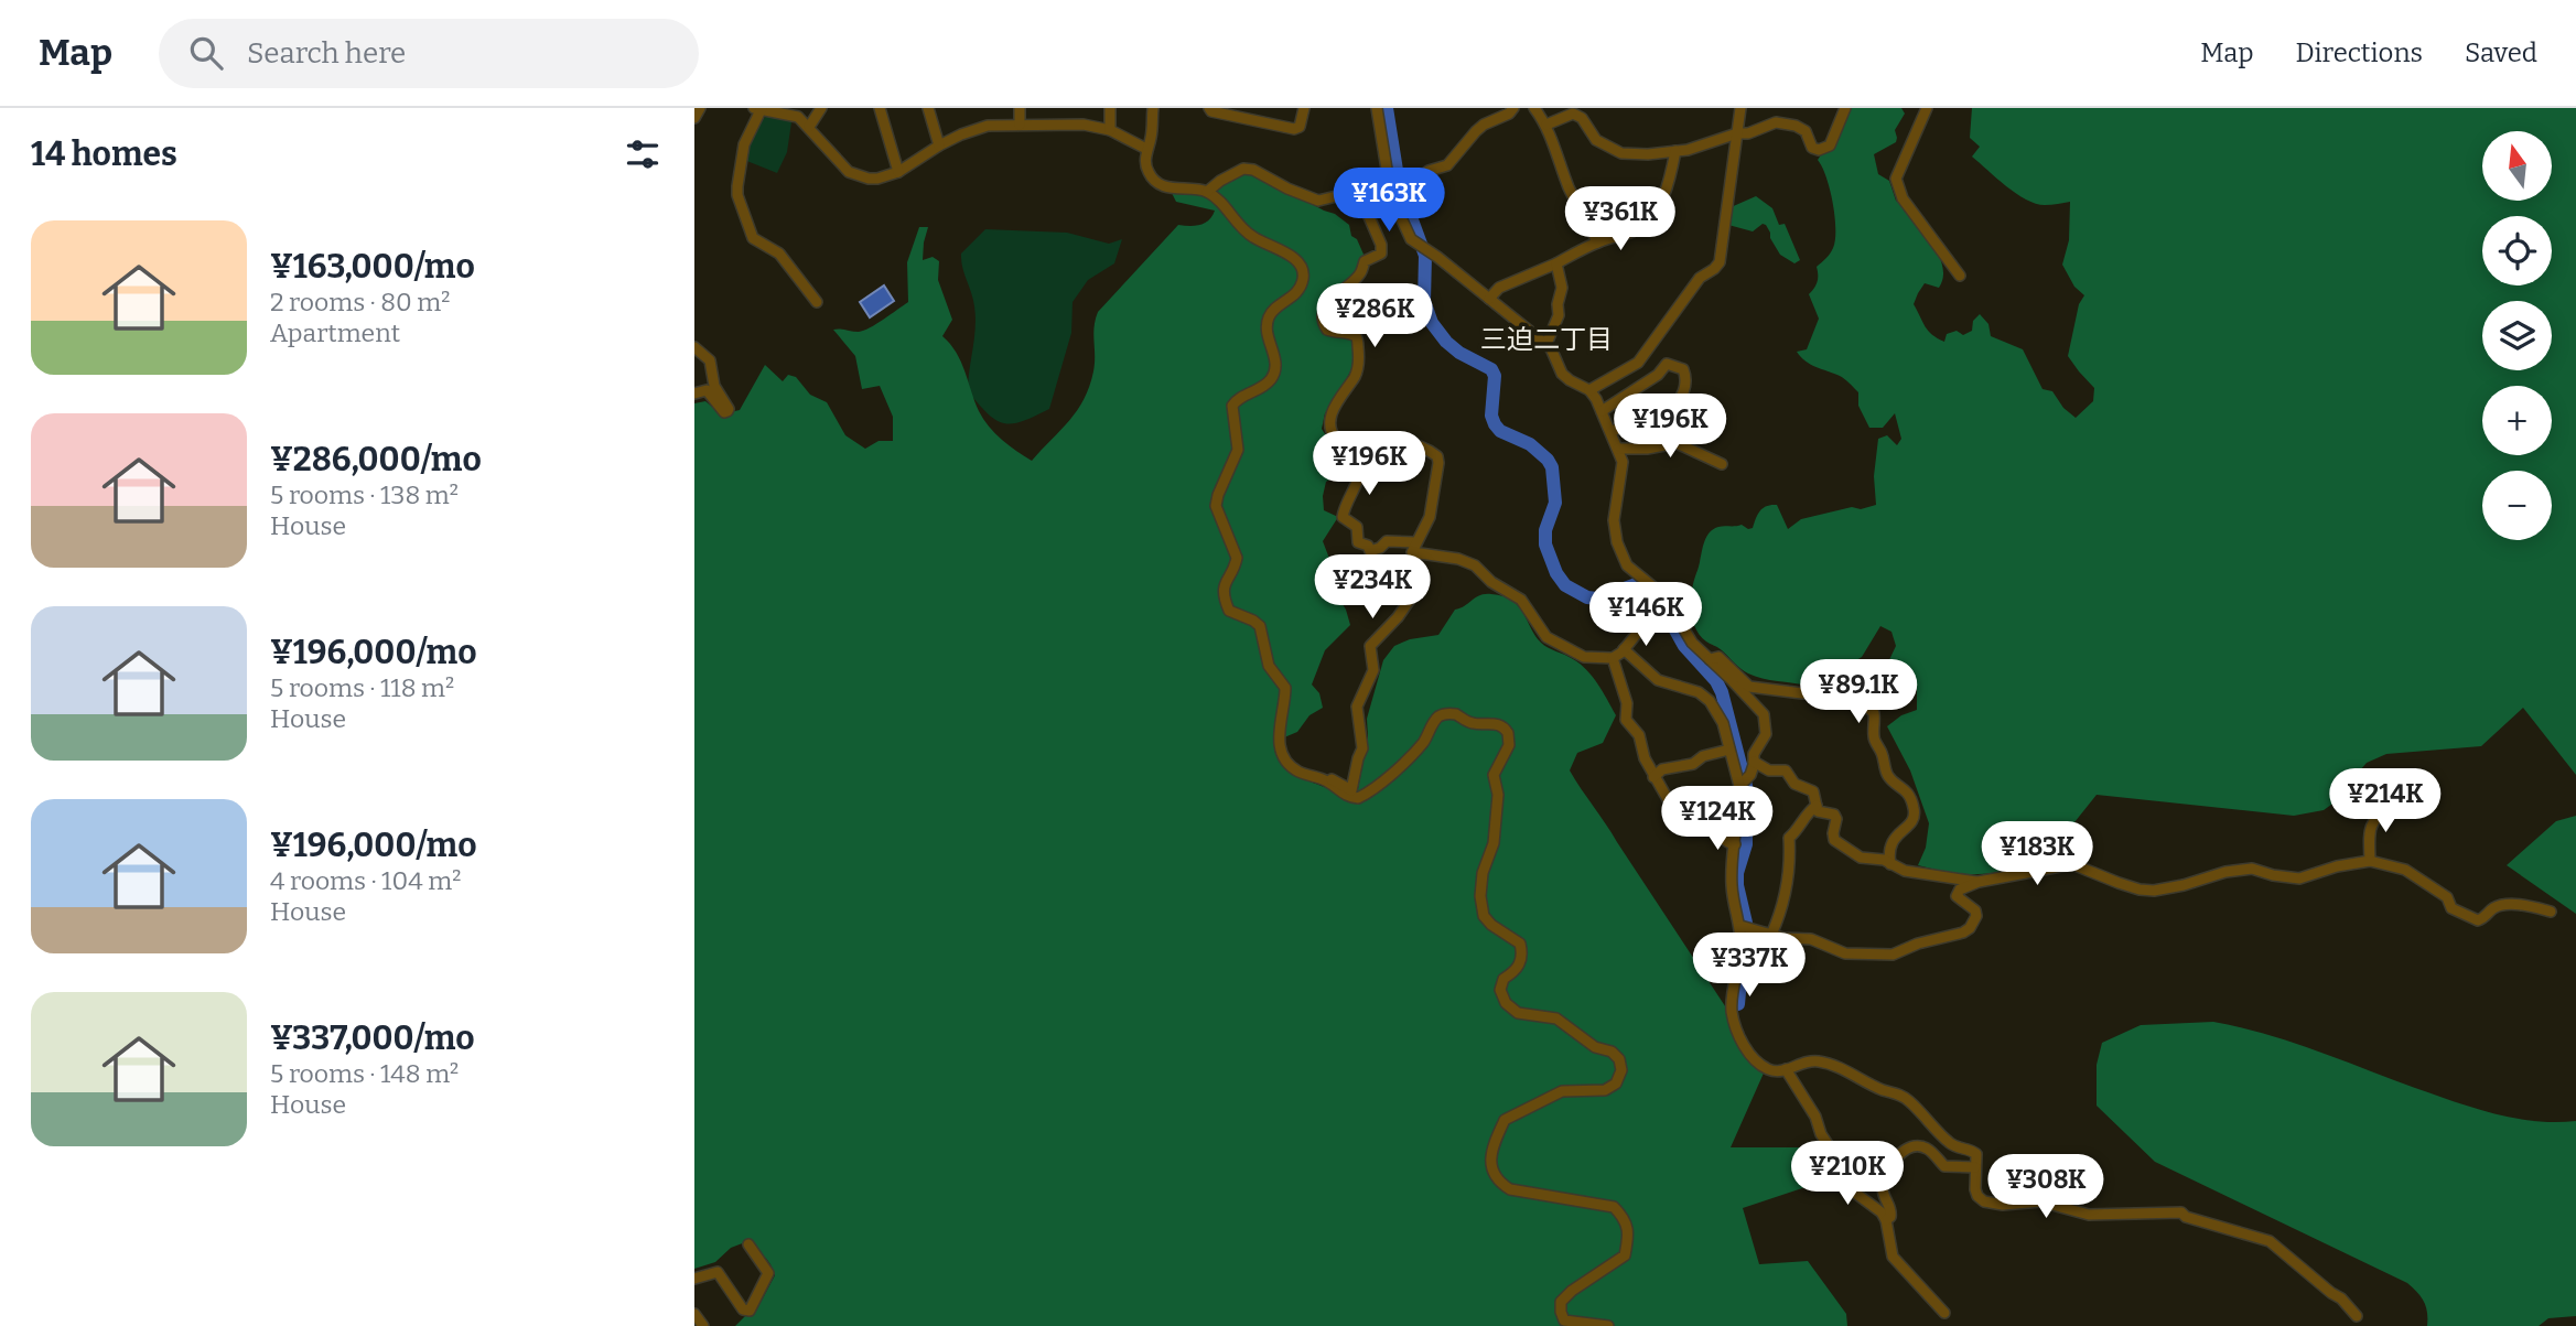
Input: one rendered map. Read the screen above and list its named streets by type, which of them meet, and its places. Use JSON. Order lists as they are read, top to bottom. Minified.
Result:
{"districts":["三迫二丁目"],"north":"top","page":{"header":"Map","search":"Search here","nav":["Map","Directions","Saved"],"heading":"14 homes","map_buttons":["+","−"],"price":["¥163K","¥361K","¥286K","¥196K","¥196K","¥234K","¥146K","¥89.1K","¥214K","¥124K","¥183K","¥337K","¥210K","¥308K"],"list":[{"name":"¥163,000/mo","note":"2 rooms · 80 m² · Apartment"},{"name":"¥286,000/mo","note":"5 rooms · 138 m² · House"},{"name":"¥196,000/mo","note":"5 rooms · 118 m² · House"},{"name":"¥196,000/mo","note":"4 rooms · 104 m² · House"},{"name":"¥337,000/mo","note":"5 rooms · 148 m² · House"}]}}
